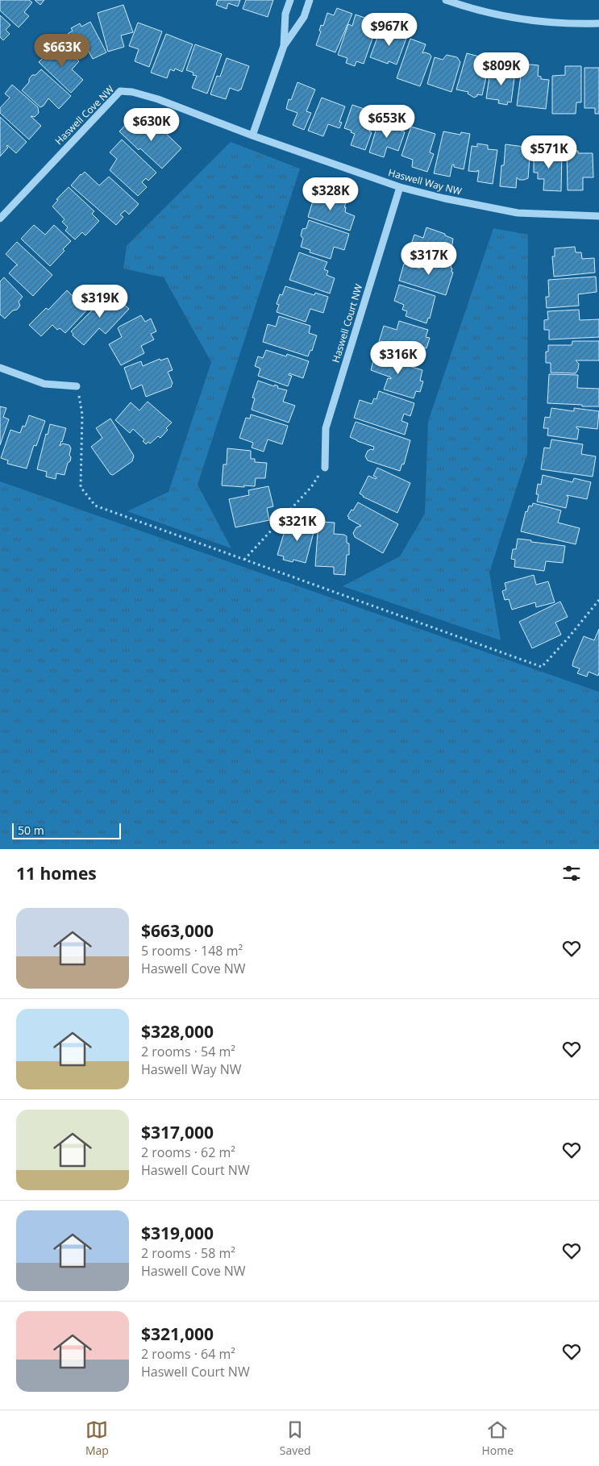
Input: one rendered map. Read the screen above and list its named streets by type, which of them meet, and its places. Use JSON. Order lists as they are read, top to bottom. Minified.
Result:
{"streets":{"street":["Haswell Cove NW","Haswell Way NW","Haswell Court NW"]},"crossings":[["Haswell Cove NW","Haswell Way NW"],["Haswell Way NW","Haswell Court NW"]],"scale_bar":"50 m","page":{"price":["$967K","$663K","$809K","$653K","$630K","$571K","$328K","$317K","$319K","$316K","$321K"],"scale":"50 m","heading":"11 homes","list":[{"name":"$663,000","note":"5 rooms · 148 m² · Haswell Cove NW"},{"name":"$328,000","note":"2 rooms · 54 m² · Haswell Way NW"},{"name":"$317,000","note":"2 rooms · 62 m² · Haswell Court NW"},{"name":"$319,000","note":"2 rooms · 58 m² · Haswell Cove NW"},{"name":"$321,000","note":"2 rooms · 64 m² · Haswell Court NW"}],"tabs":["Map","Saved","Home"]}}
